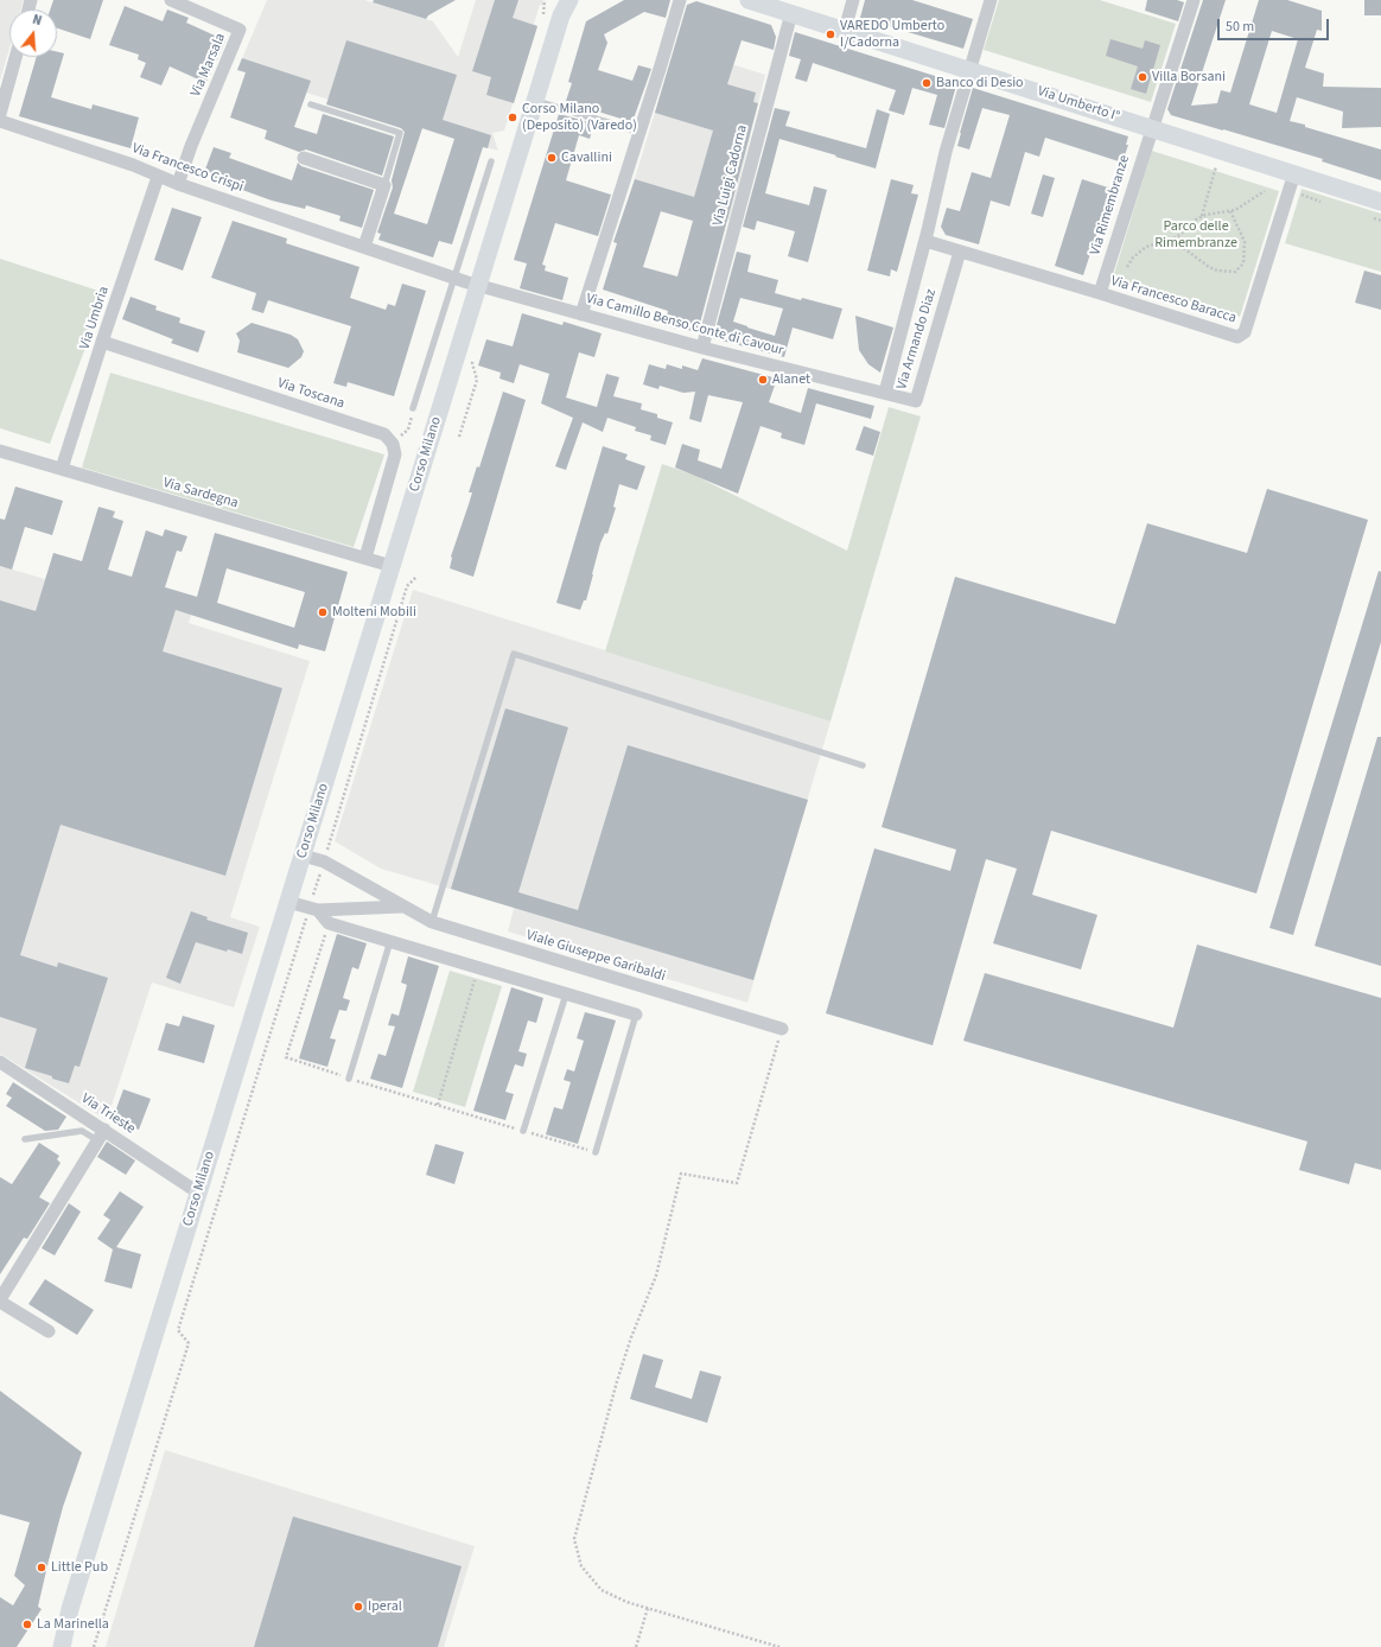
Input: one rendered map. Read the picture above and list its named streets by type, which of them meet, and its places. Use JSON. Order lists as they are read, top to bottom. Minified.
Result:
{"streets":{"main road":["Via Umberto I°","Corso Milano"],"street":["Via Marsala","Via Francesco Crispi","Via Luigi Cadorna","Via Rimembranze","Via Francesco Baracca","Via Umbria","Via Camillo Benso Conte di Cavour","Via Armando Diaz","Via Toscana","Via Sardegna","Viale Giuseppe Garibaldi","Via Trieste"]},"crossings":[["Via Marsala","Via Francesco Crispi"],["Via Umberto I°","Via Luigi Cadorna"],["Via Umberto I°","Via Rimembranze"],["Via Umberto I°","Via Francesco Baracca"],["Via Umberto I°","Via Armando Diaz"],["Via Francesco Crispi","Via Umbria"],["Via Francesco Crispi","Via Camillo Benso Conte di Cavour"],["Via Francesco Crispi","Corso Milano"],["Via Luigi Cadorna","Via Camillo Benso Conte di Cavour"],["Via Rimembranze","Via Francesco Baracca"],["Via Francesco Baracca","Via Armando Diaz"],["Via Umbria","Via Toscana"],["Via Umbria","Via Sardegna"],["Via Camillo Benso Conte di Cavour","Via Armando Diaz"],["Via Camillo Benso Conte di Cavour","Corso Milano"],["Corso Milano","Via Sardegna"],["Corso Milano","Viale Giuseppe Garibaldi"],["Corso Milano","Via Trieste"]],"parks":["Parco delle Rimembranze"],"places":["VAREDO Umberto I/Cadorna","Villa Borsani","Banco di Desio","Corso Milano (Deposito) (Varedo)","Cavallini","Alanet","Molteni Mobili","Little Pub","Iperal","La Marinella"],"scale_bar":"50 m","north":"top"}
